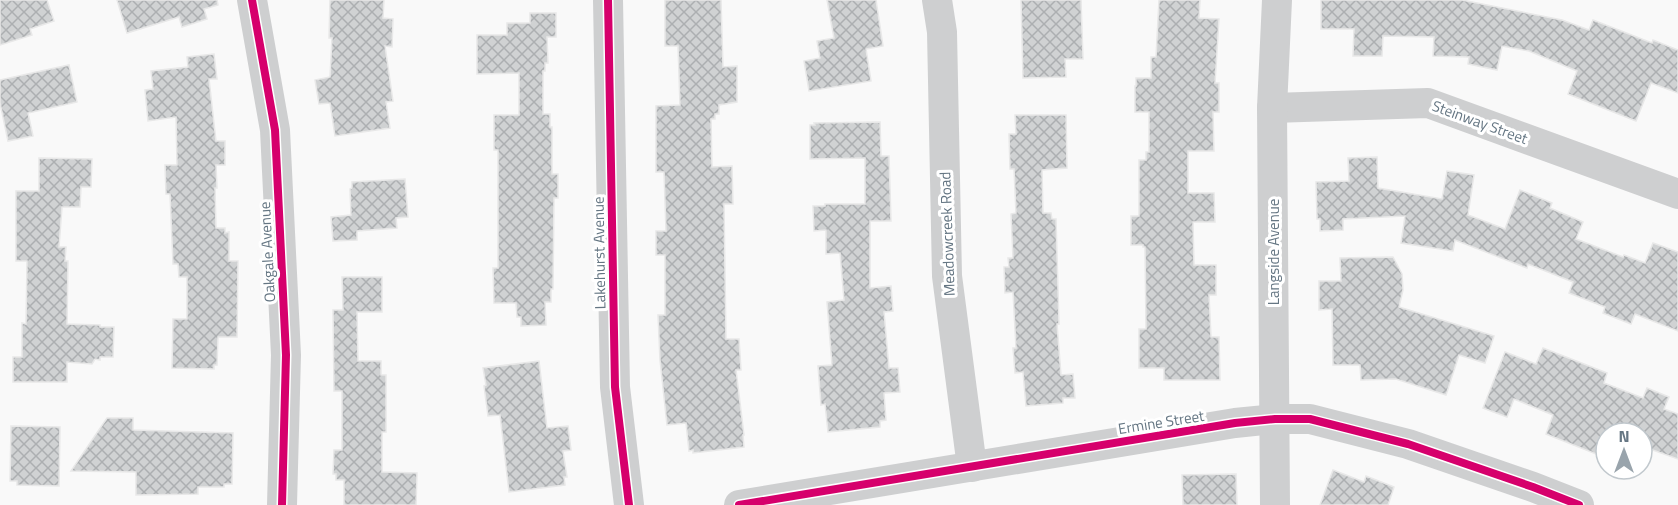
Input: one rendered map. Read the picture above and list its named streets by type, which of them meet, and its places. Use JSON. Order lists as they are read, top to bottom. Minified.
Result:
{"streets":{"street":["Steinway Street","Meadowcreek Road","Oakgale Avenue","Langside Avenue","Lakehurst Avenue","Ermine Street"]},"crossings":[["Steinway Street","Langside Avenue"],["Meadowcreek Road","Ermine Street"],["Langside Avenue","Ermine Street"]],"north":"top"}
